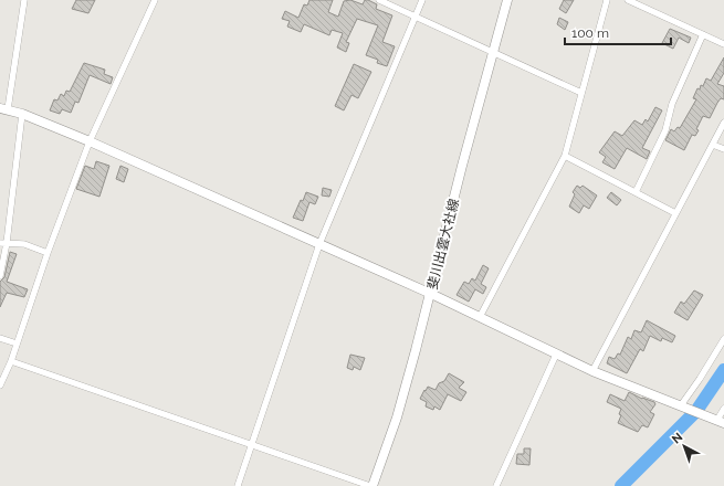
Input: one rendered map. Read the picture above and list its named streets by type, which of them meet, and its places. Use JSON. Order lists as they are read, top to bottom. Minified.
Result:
{"streets":{"street":["斐川出雲大社線"]},"scale_bar":"100 m","north":"top left"}
